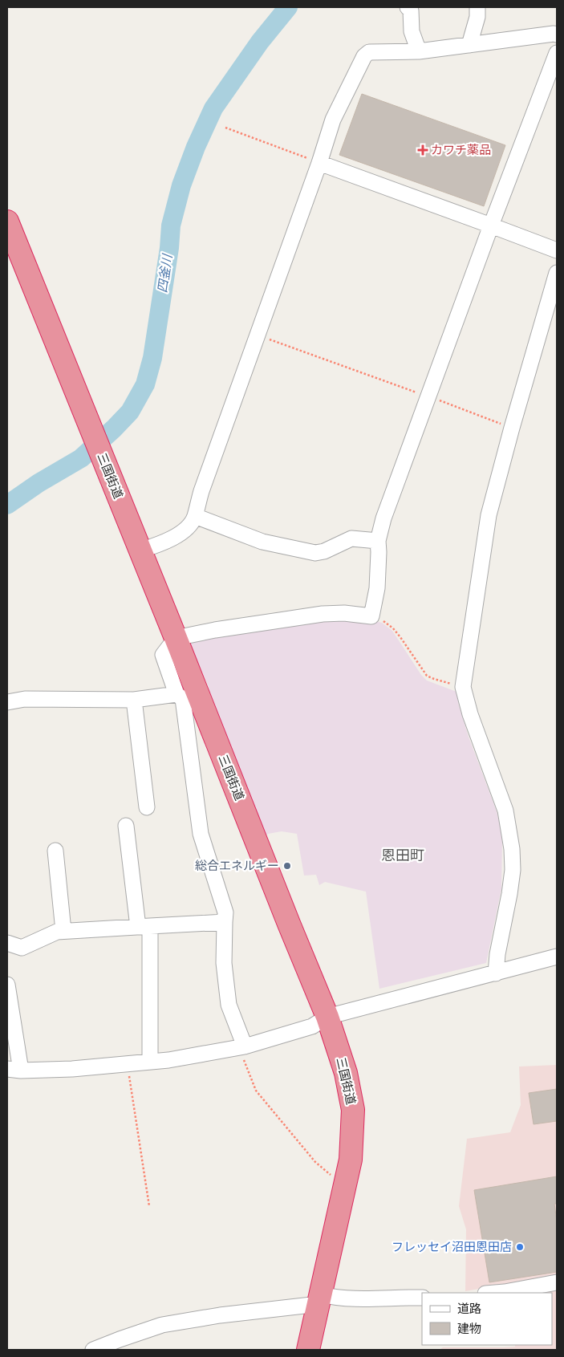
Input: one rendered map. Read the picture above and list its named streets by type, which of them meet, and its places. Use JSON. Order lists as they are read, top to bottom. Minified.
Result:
{"streets":{"highway":["三国街道"]},"districts":["恩田町"],"water":["四釜川"],"places":{"health":["カワチ薬品"],"other":["総合エネルギー","フレッセイ沼田恩田店"]},"legend":["道路","建物"]}
